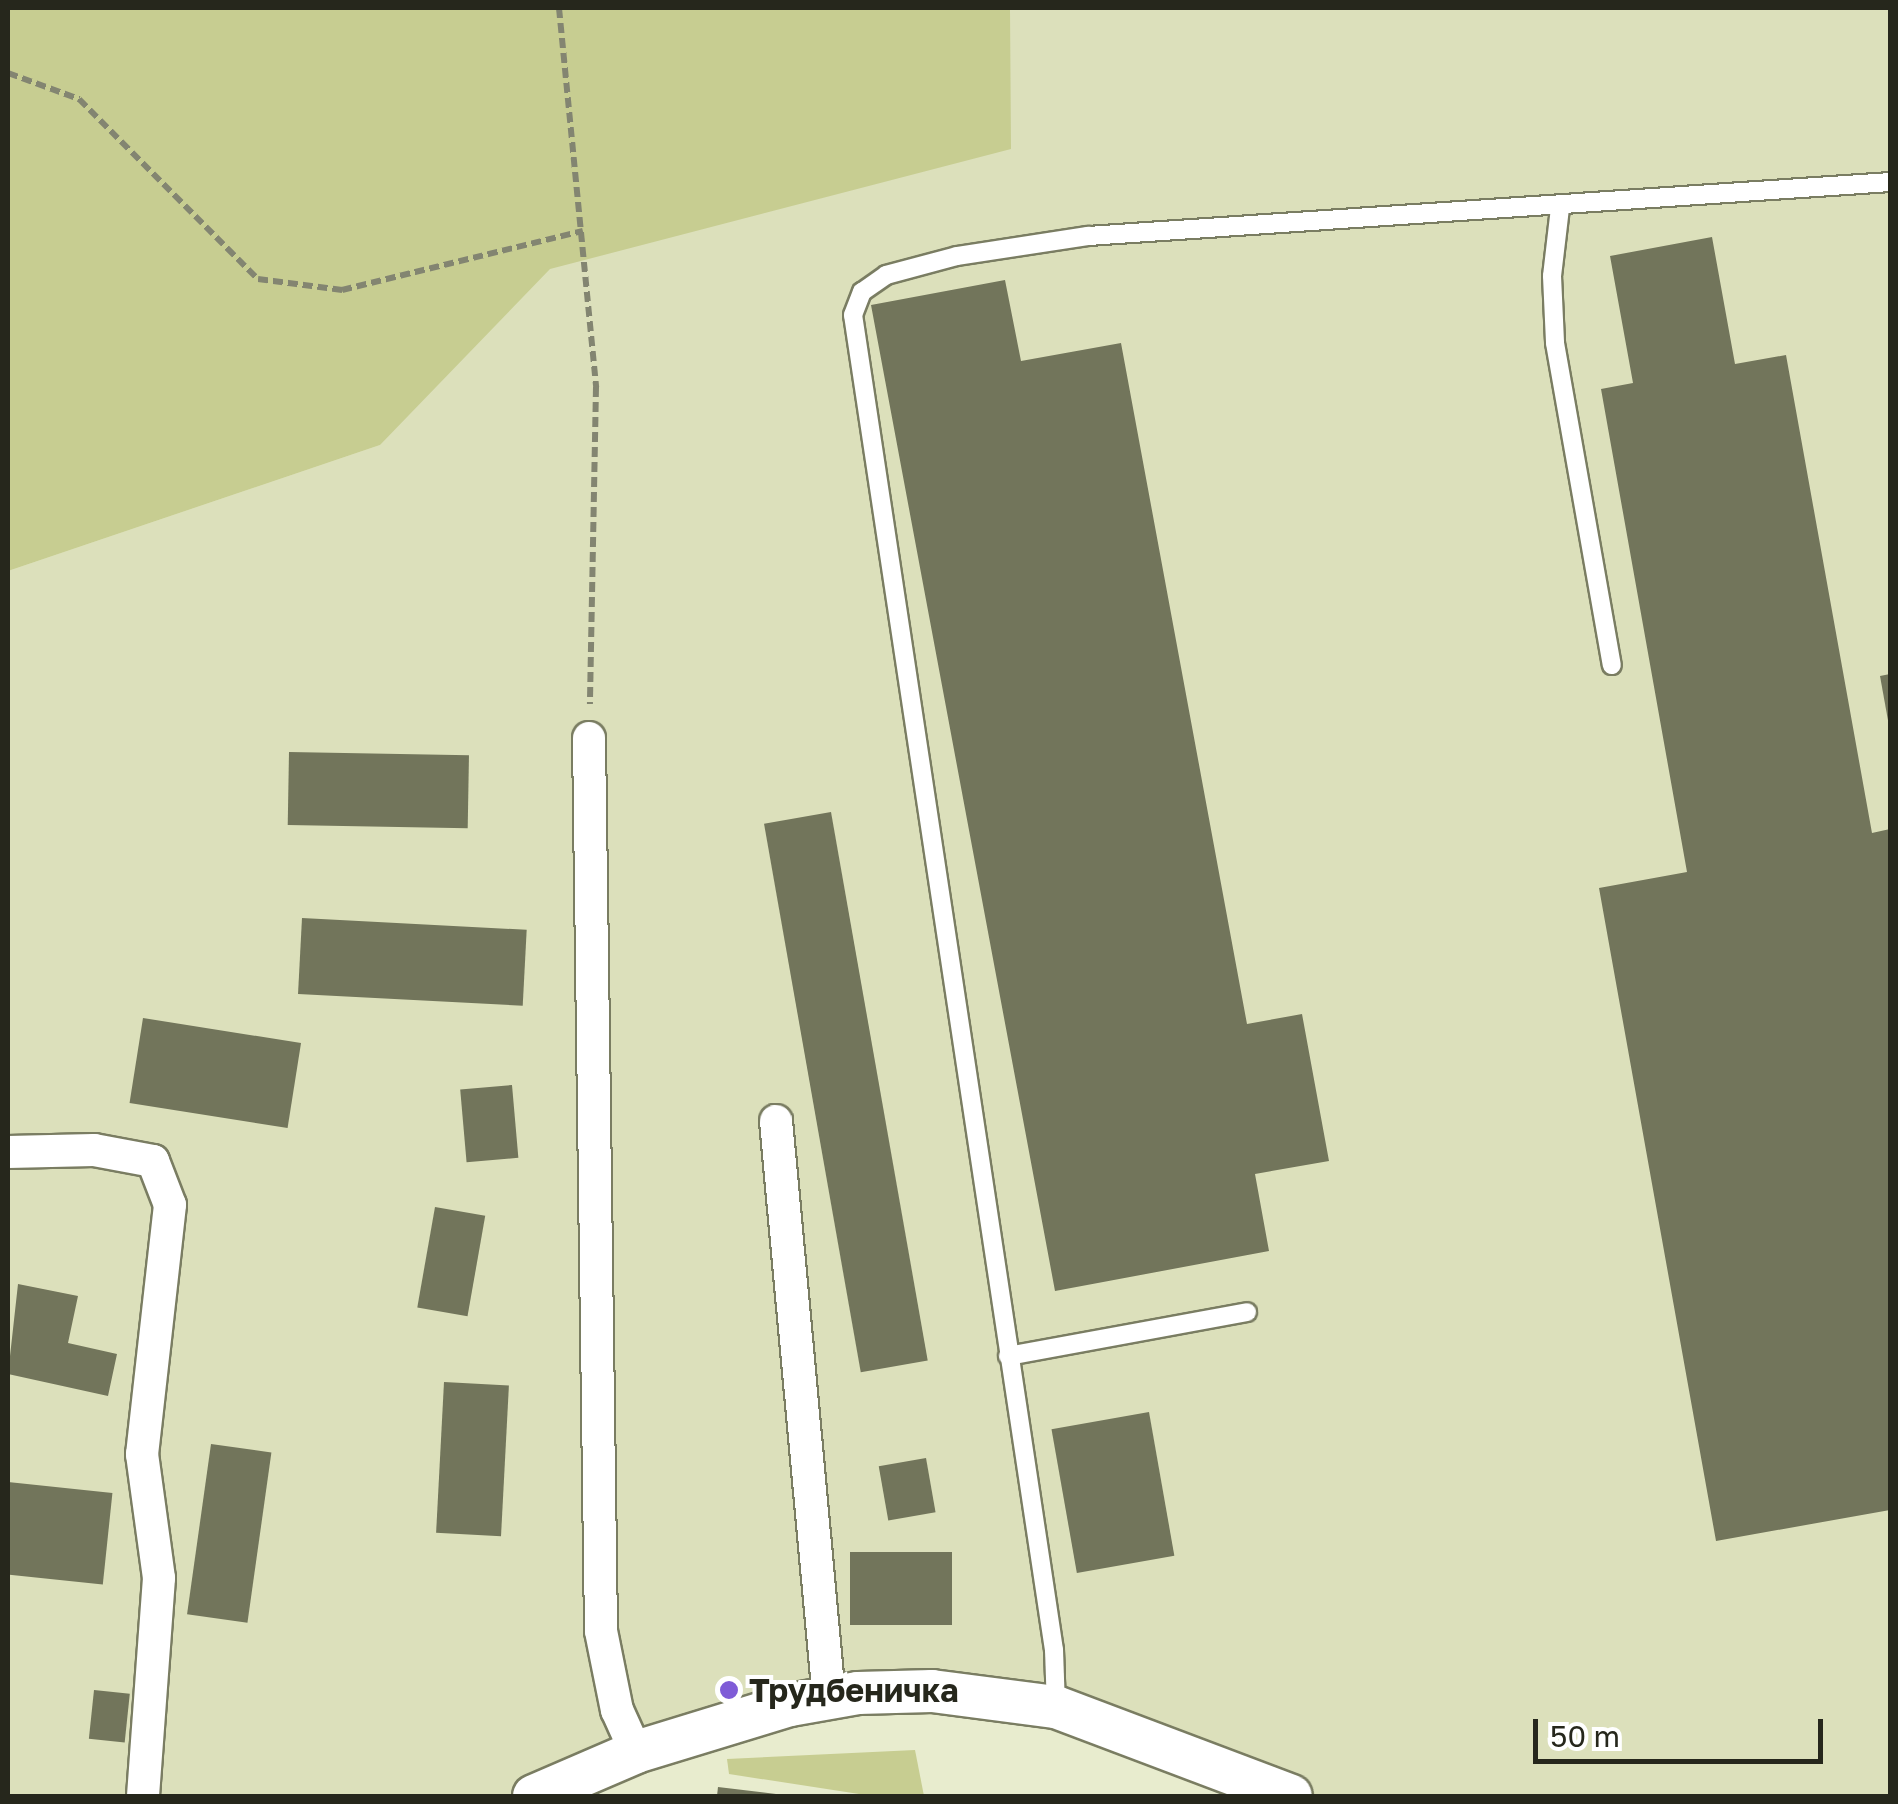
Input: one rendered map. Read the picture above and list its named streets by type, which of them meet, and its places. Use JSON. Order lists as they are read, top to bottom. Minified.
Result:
{"places":["Трудбеничка"],"scale_bar":"50 m"}
